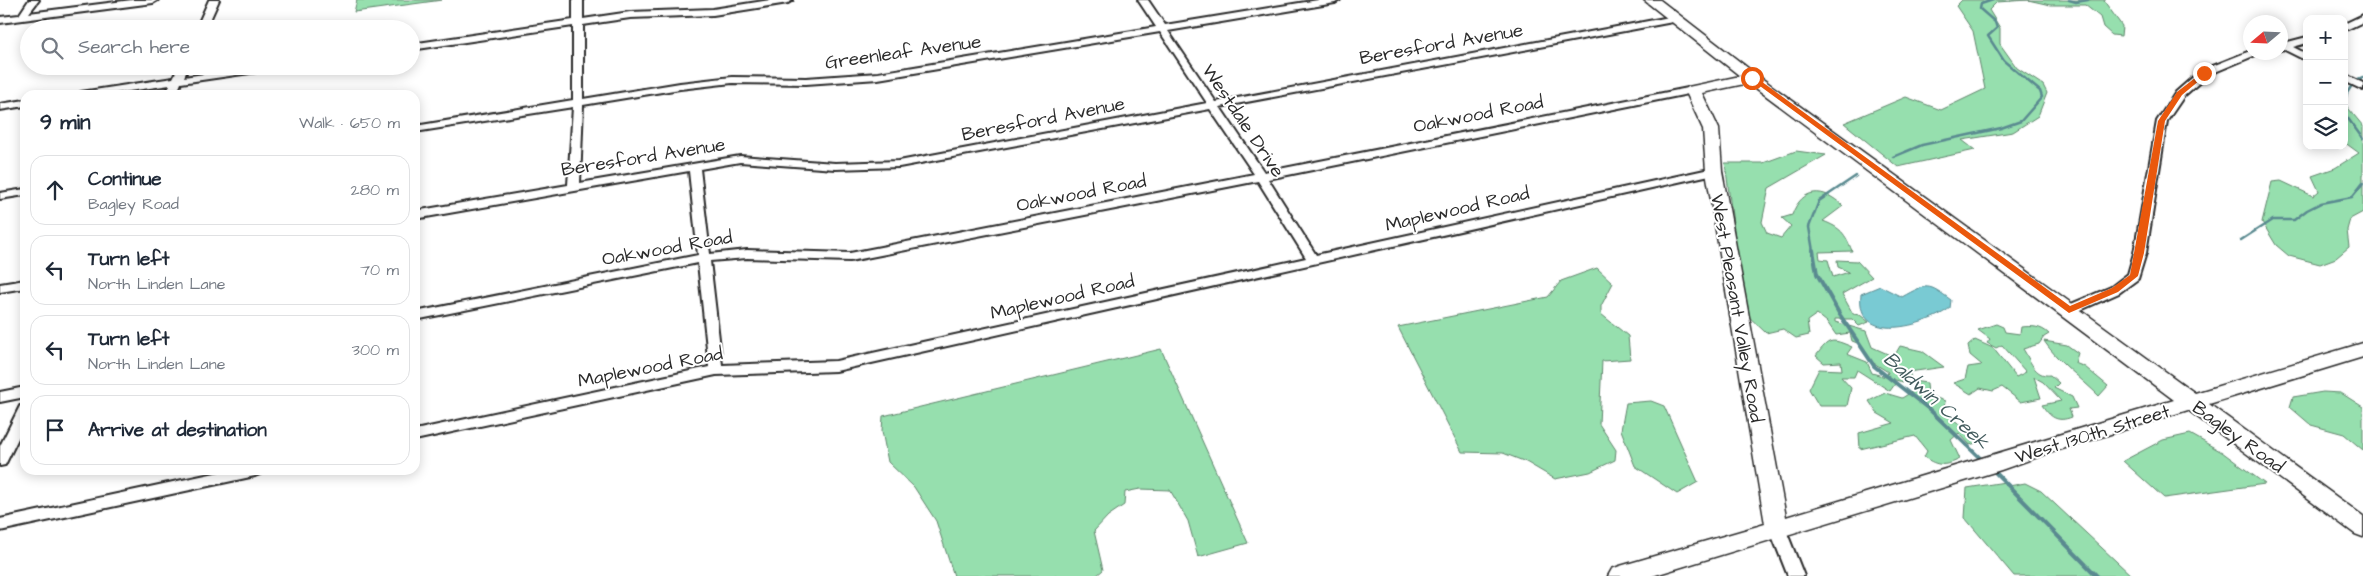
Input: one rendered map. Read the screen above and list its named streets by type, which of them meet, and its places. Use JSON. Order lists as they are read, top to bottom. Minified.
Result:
{"streets":{"main road":["Oakwood Road","West Pleasant Valley Road","West 130th Street","Bagley Road"],"street":["Beresford Avenue","Greenleaf Avenue","Westdale Drive","Maplewood Road"]},"crossings":[["Beresford Avenue","Westdale Drive"],["Greenleaf Avenue","Westdale Drive"],["Oakwood Road","Westdale Drive"],["Oakwood Road","West Pleasant Valley Road"],["Oakwood Road","Bagley Road"],["Westdale Drive","Maplewood Road"],["Maplewood Road","West Pleasant Valley Road"],["West Pleasant Valley Road","West 130th Street"],["West 130th Street","Bagley Road"]],"water":["Baldwin Creek"],"north":"left","page":{"map_buttons":["+","−"],"search":"Search here","heading":["9 min","Walk · 650 m"],"list":[["Continue","Bagley Road","280 m"],["Turn left","North Linden Lane","70 m"],["Turn left","North Linden Lane","300 m"],"Arrive at destination"]}}
